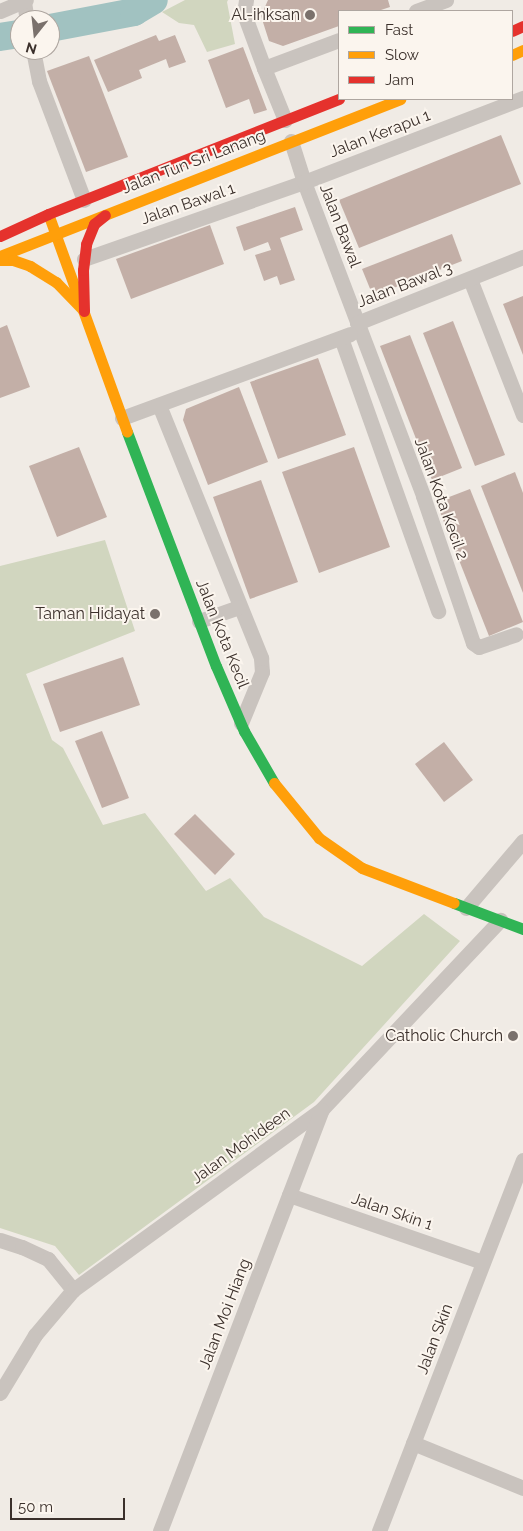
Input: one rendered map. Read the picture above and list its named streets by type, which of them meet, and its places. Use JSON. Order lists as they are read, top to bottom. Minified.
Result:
{"streets":{"main road":["Jalan Tun Sri Lanang","Jalan Kota Kecil"],"street":["Jalan Kerapu 1","Jalan Bawal 1","Jalan Bawal","Jalan Bawal 3","Jalan Kota Kecil 2","Jalan Mohideen","Jalan Skin 1","Jalan Moi Hiang","Jalan Skin"]},"crossings":[["Jalan Kerapu 1","Jalan Bawal 1"],["Jalan Kerapu 1","Jalan Bawal"],["Jalan Tun Sri Lanang","Jalan Bawal"],["Jalan Tun Sri Lanang","Jalan Kota Kecil"],["Jalan Bawal 1","Jalan Bawal"],["Jalan Bawal","Jalan Bawal 3"],["Jalan Bawal","Jalan Kota Kecil 2"],["Jalan Bawal 3","Jalan Kota Kecil 2"],["Jalan Bawal 3","Jalan Kota Kecil"],["Jalan Kota Kecil","Jalan Mohideen"],["Jalan Mohideen","Jalan Moi Hiang"],["Jalan Skin 1","Jalan Moi Hiang"],["Jalan Skin 1","Jalan Skin"]],"places":["Al-ihksan","Taman Hidayat","Catholic Church"],"legend":["Fast","Slow","Jam"],"scale_bar":"50 m","north":"bottom"}
